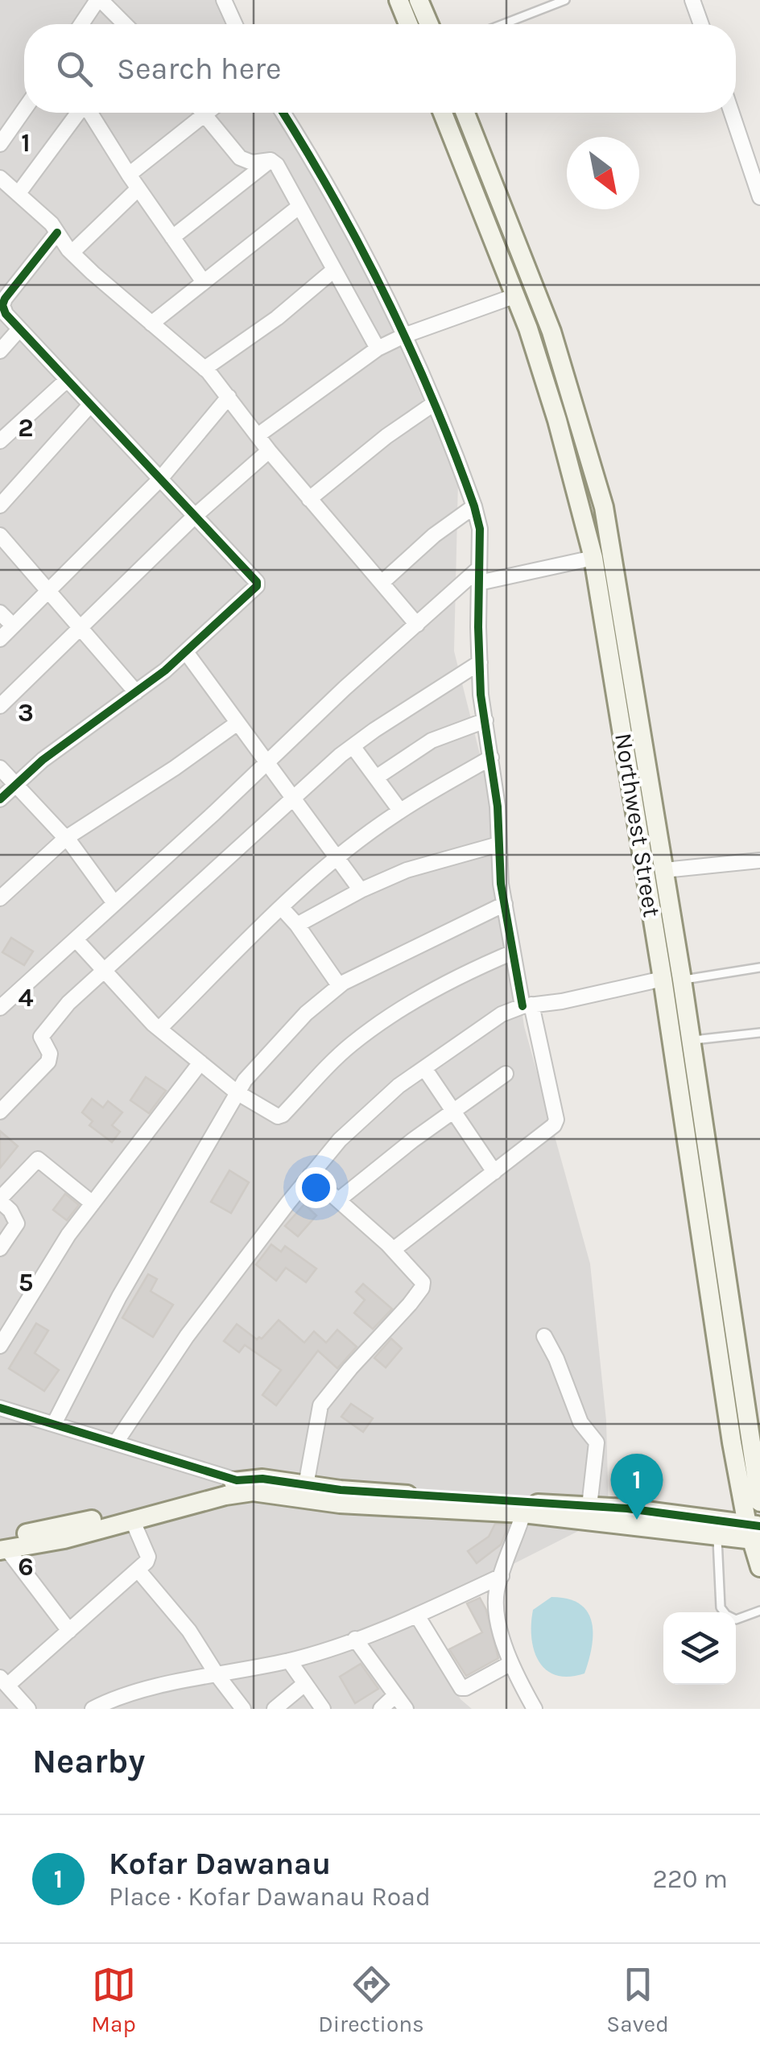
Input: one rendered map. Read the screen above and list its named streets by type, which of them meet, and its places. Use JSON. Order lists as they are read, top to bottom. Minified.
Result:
{"streets":{"main road":["Northwest Street"]},"north":"bottom right","page":{"search":"Search here","pins":"1","heading":"Nearby","list":[{"mark":"1","name":"Kofar Dawanau","note":"Place · Kofar Dawanau Road","value":"220 m"}],"nav":["Map","Directions","Saved"]},"grid":{"rows":["1","2","3","4","5","6"]}}
